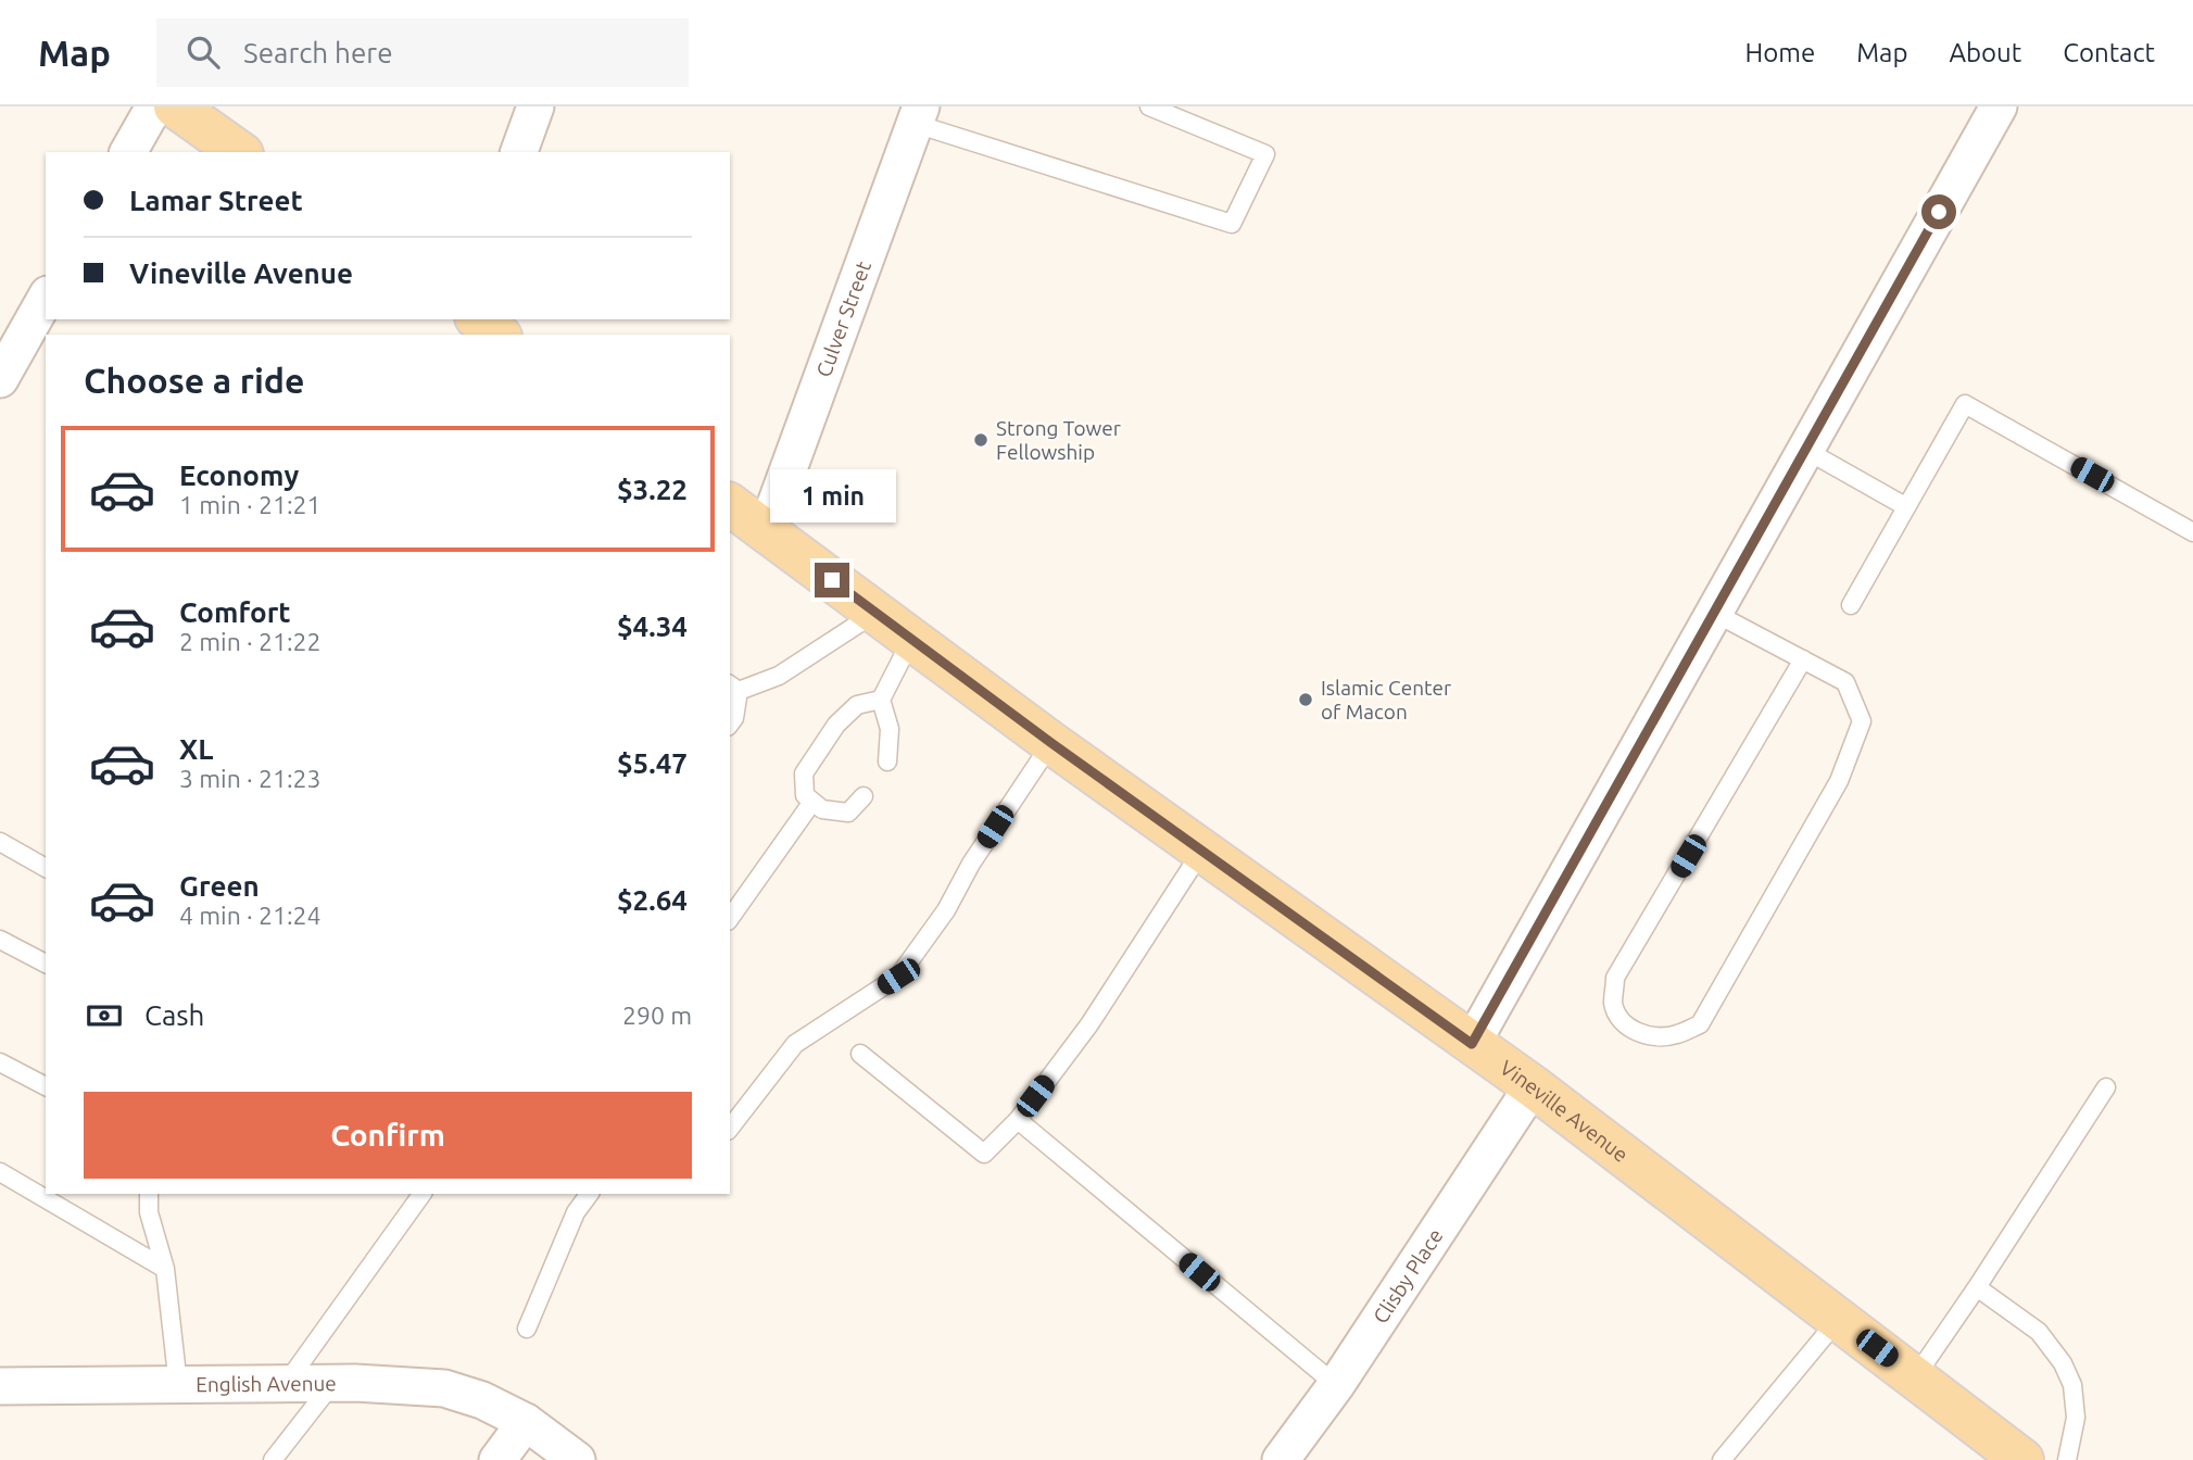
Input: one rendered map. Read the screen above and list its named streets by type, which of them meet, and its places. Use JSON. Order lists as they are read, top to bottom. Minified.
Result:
{"streets":{"main road":["Vineville Avenue"],"street":["Culver Street","Clisby Place","English Avenue"]},"crossings":[["Culver Street","Vineville Avenue"],["Vineville Avenue","Clisby Place"]],"places":["Strong Tower Fellowship","Islamic Center of Macon"],"page":{"header":"Map","search":"Search here","nav":["Home","Map","About","Contact"],"banner":["Lamar Street","Vineville Avenue"],"heading":"Choose a ride","list":[{"name":"Economy","note":"1 min · 21:21","value":"$3.22"},{"name":"Comfort","note":"2 min · 21:22","value":"$4.34"},{"name":"XL","note":"3 min · 21:23","value":"$5.47"},{"name":"Green","note":"4 min · 21:24","value":"$2.64"}],"bubble":"1 min","pay":["Cash","290 m"],"buttons":"Confirm"}}
